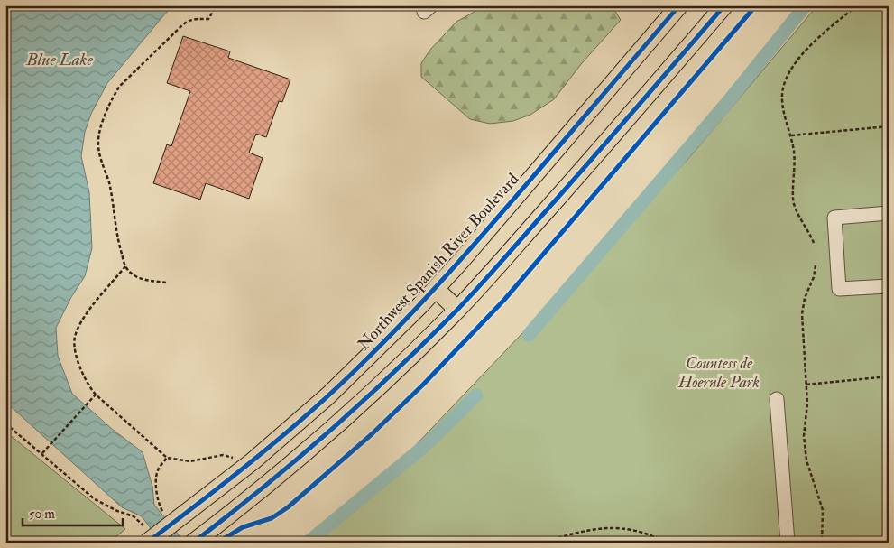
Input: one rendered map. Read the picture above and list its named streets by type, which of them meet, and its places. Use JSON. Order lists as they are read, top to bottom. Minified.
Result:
{"streets":{"main road":["Northwest Spanish River Boulevard"]},"water":["Blue Lake"],"parks":["Countess de Hoernle Park"],"scale_bar":"50 m"}
